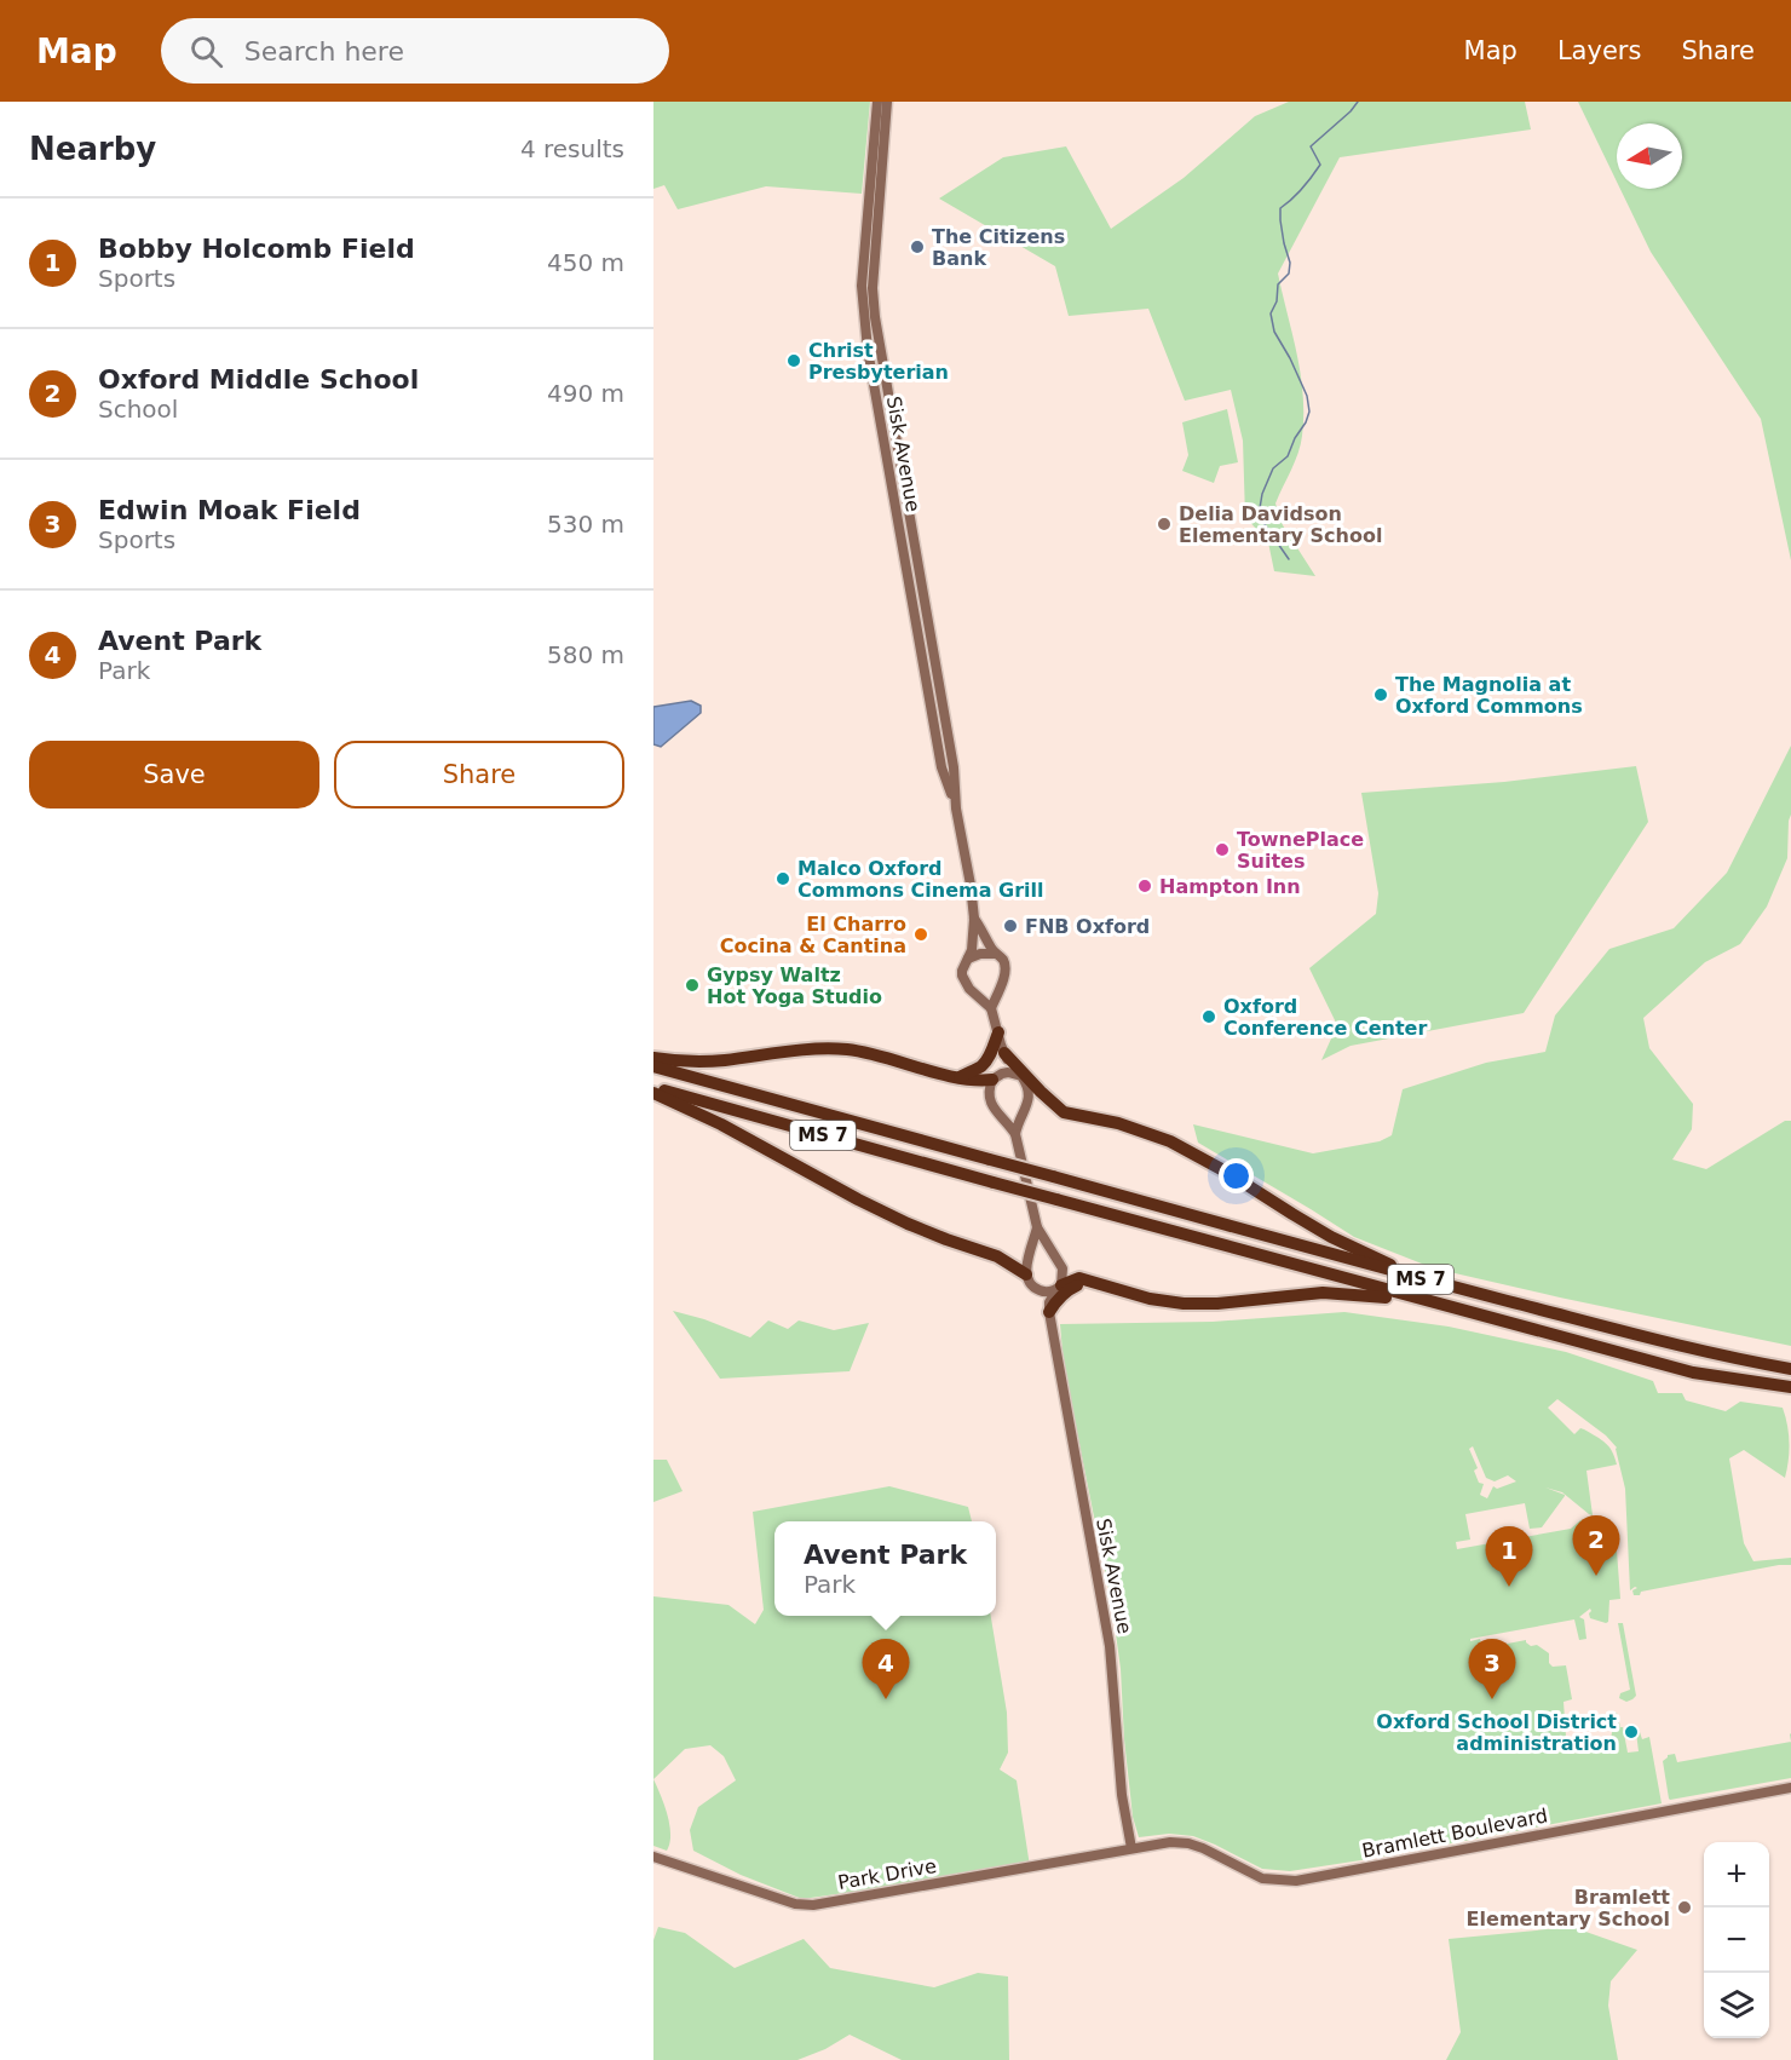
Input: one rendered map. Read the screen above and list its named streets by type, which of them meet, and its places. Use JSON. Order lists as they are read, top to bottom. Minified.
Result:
{"streets":{"highway":["MS 7"],"street":["Sisk Avenue","Bramlett Boulevard","Park Drive"]},"crossings":[["Sisk Avenue","Bramlett Boulevard"],["Sisk Avenue","Park Drive"],["Bramlett Boulevard","Park Drive"]],"places":["The Citizens Bank","Christ Presbyterian","Delia Davidson Elementary School","The Magnolia at Oxford Commons","TownePlace Suites","Malco Oxford Commons Cinema Grill","Hampton Inn","FNB Oxford","El Charro Cocina & Cantina","Gypsy Waltz Hot Yoga Studio","Oxford Conference Center","Oxford School District administration","Bramlett Elementary School"],"north":"left","page":{"header":"Map","search":"Search here","nav":["Map","Layers","Share"],"heading":["Nearby","4 results"],"list":[{"mark":"1","name":"Bobby Holcomb Field","note":"Sports","value":"450 m"},{"mark":"2","name":"Oxford Middle School","note":"School","value":"490 m"},{"mark":"3","name":"Edwin Moak Field","note":"Sports","value":"530 m"},{"mark":"4","name":"Avent Park","note":"Park","value":"580 m"}],"buttons":["Save","Share"],"pins":["2","1","3","4"],"popup":["Avent Park","Park"],"map_buttons":["+","−"]}}
